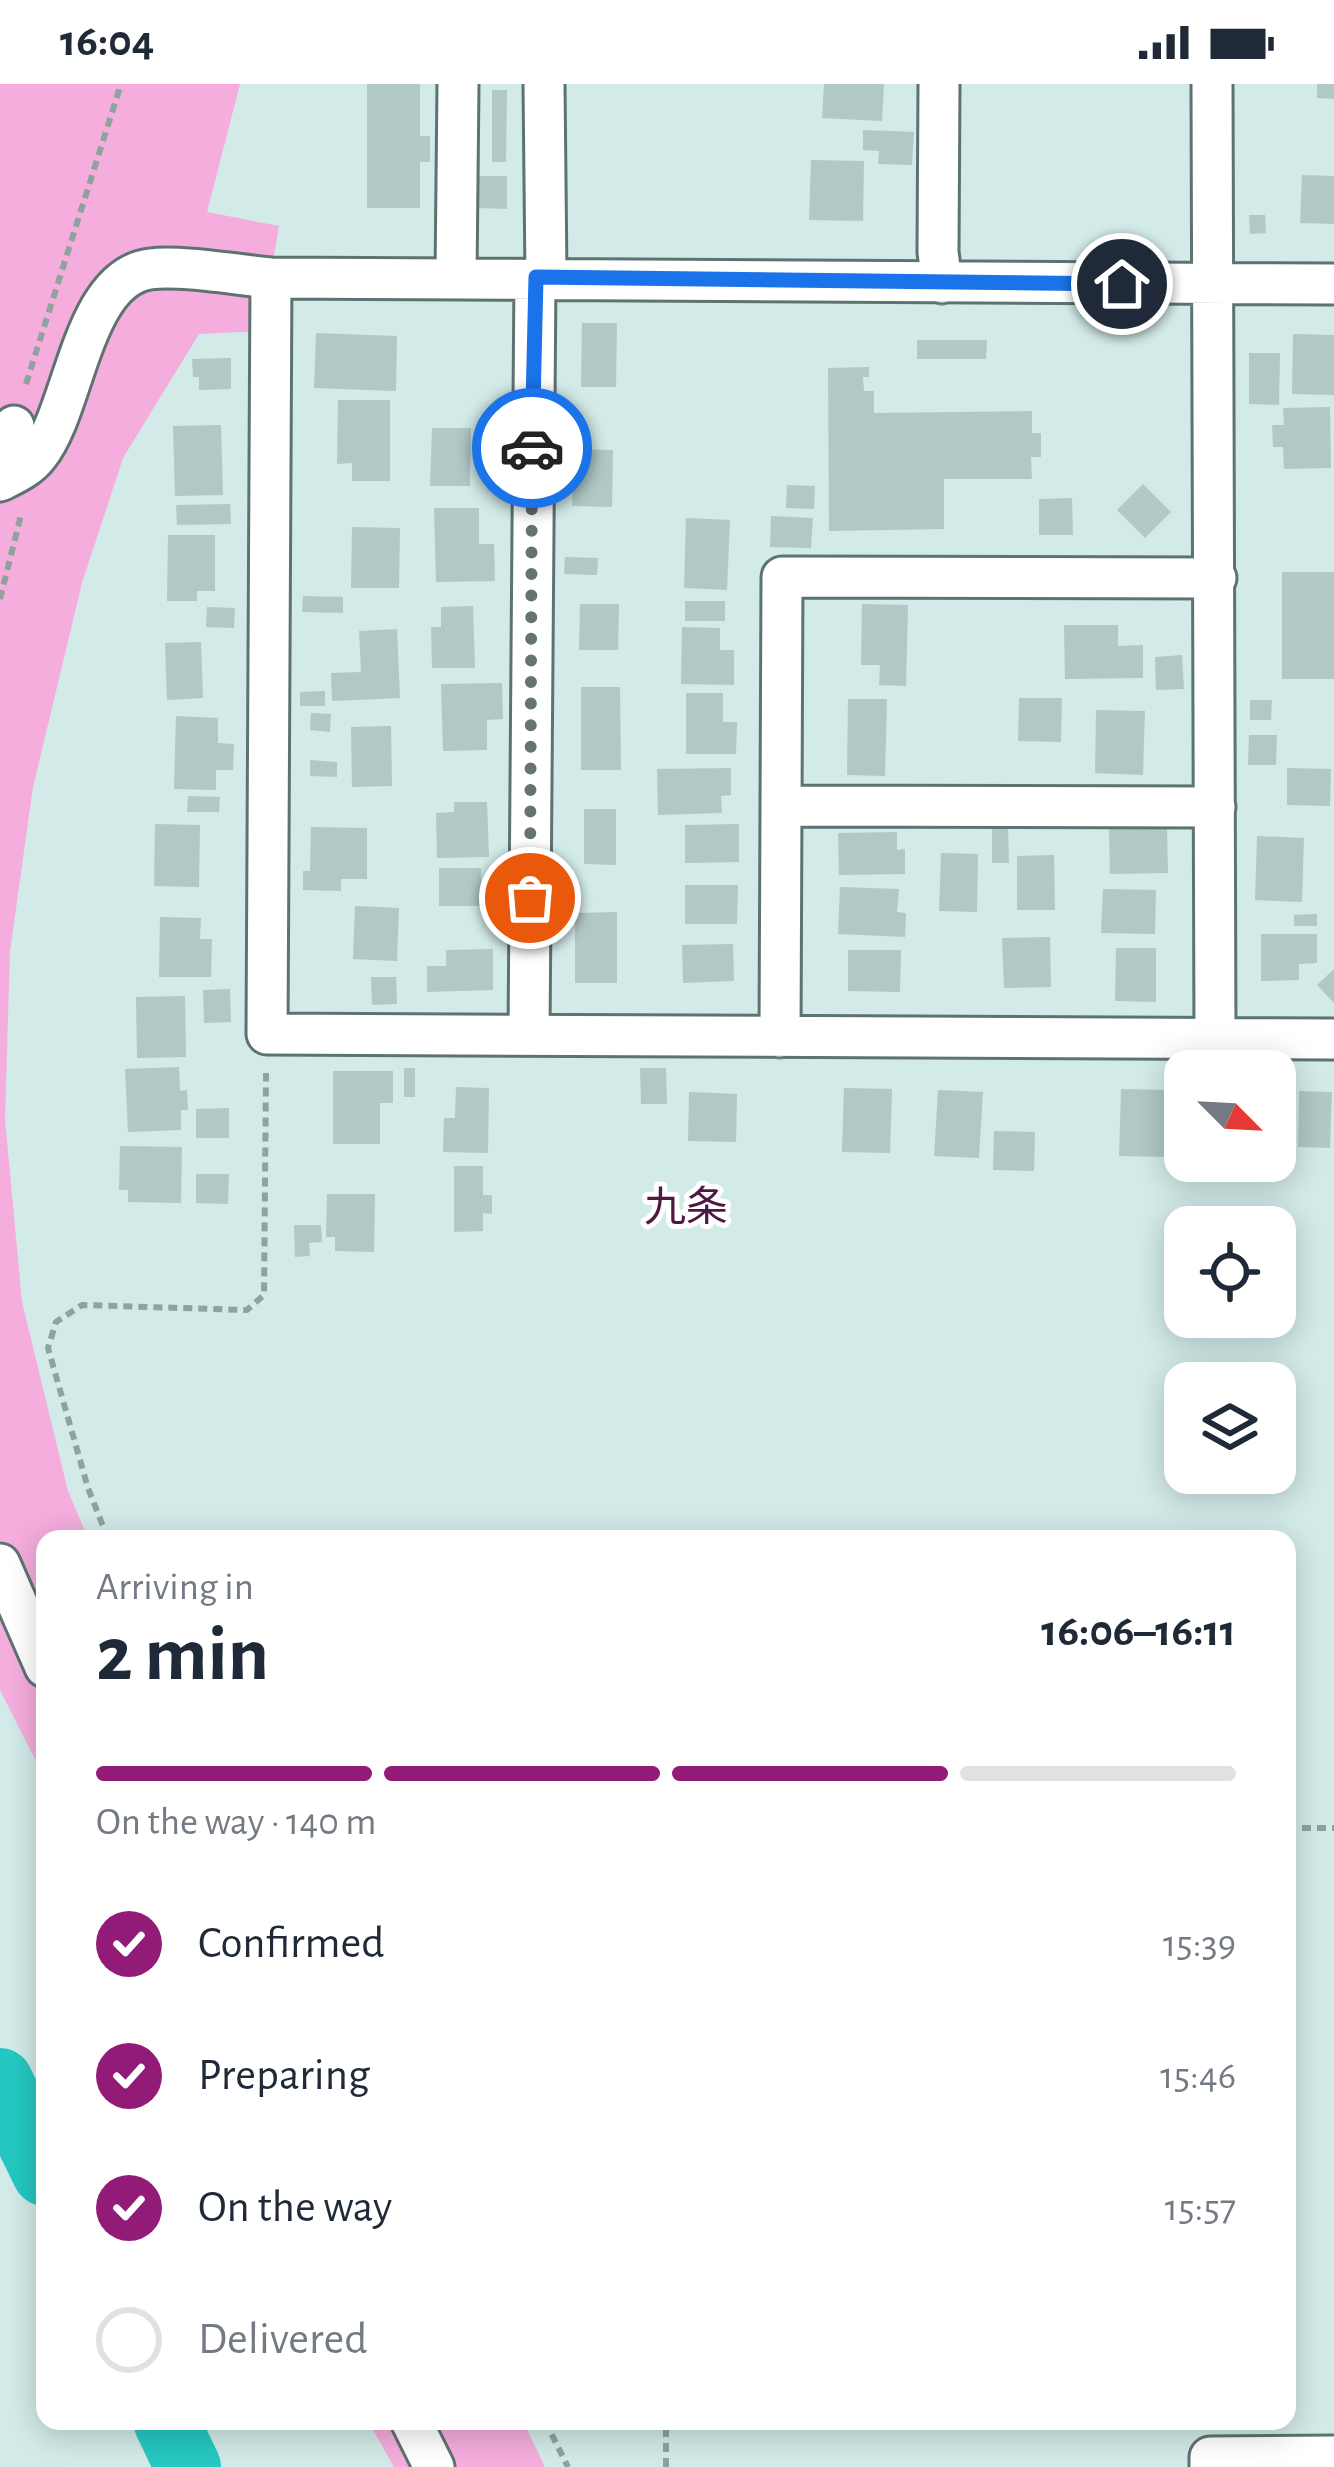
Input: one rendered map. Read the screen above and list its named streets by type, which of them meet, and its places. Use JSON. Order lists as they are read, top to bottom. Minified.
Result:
{"districts":["九条"],"north":"bottom right","page":{"status":"16:04","heading":["2 min","Arriving in","16:06–16:11"],"bar":"On the way · 140 m","list":[["Confirmed","15:39"],["Preparing","15:46"],["On the way","15:57"],"Delivered"]}}
